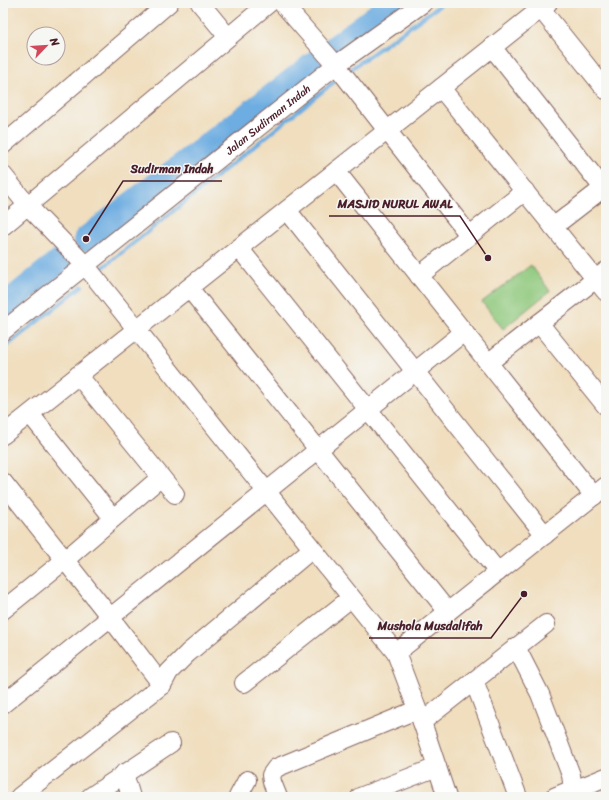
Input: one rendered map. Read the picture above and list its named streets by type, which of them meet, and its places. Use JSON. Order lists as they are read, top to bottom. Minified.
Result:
{"streets":{"street":["Jalan Sudirman Indah"]},"places":["Sudirman Indah","MASJID NURUL AWAL","Mushola Musdalifah"],"north":"top right"}
